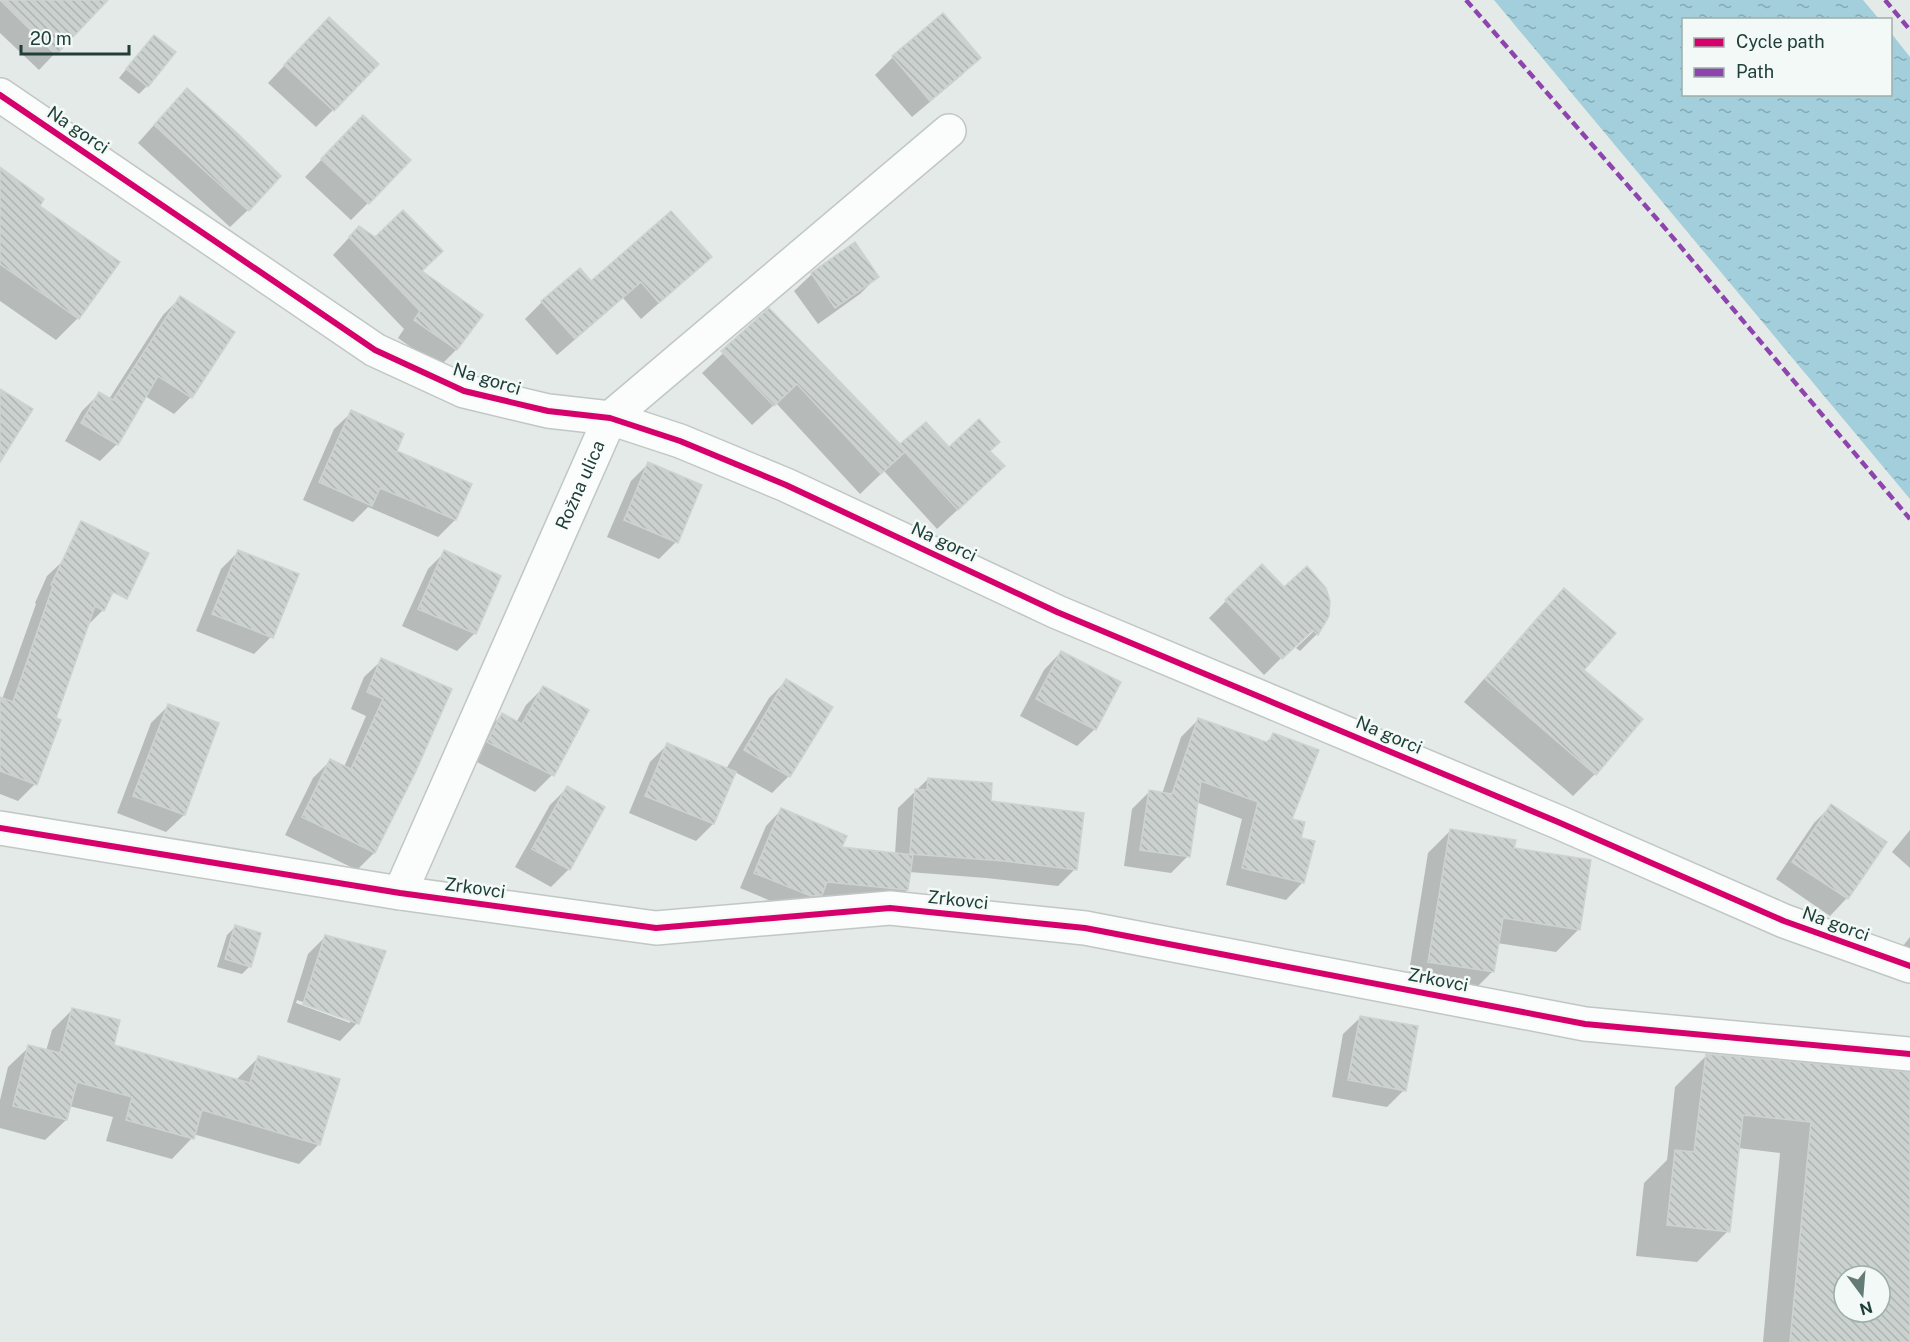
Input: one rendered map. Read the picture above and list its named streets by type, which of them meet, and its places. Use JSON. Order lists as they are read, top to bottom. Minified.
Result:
{"streets":{"street":["Na gorci","Rožna ulica","Zrkovci"]},"crossings":[["Na gorci","Rožna ulica"],["Rožna ulica","Zrkovci"]],"legend":["Cycle path","Path"],"scale_bar":"20 m","north":"bottom"}
